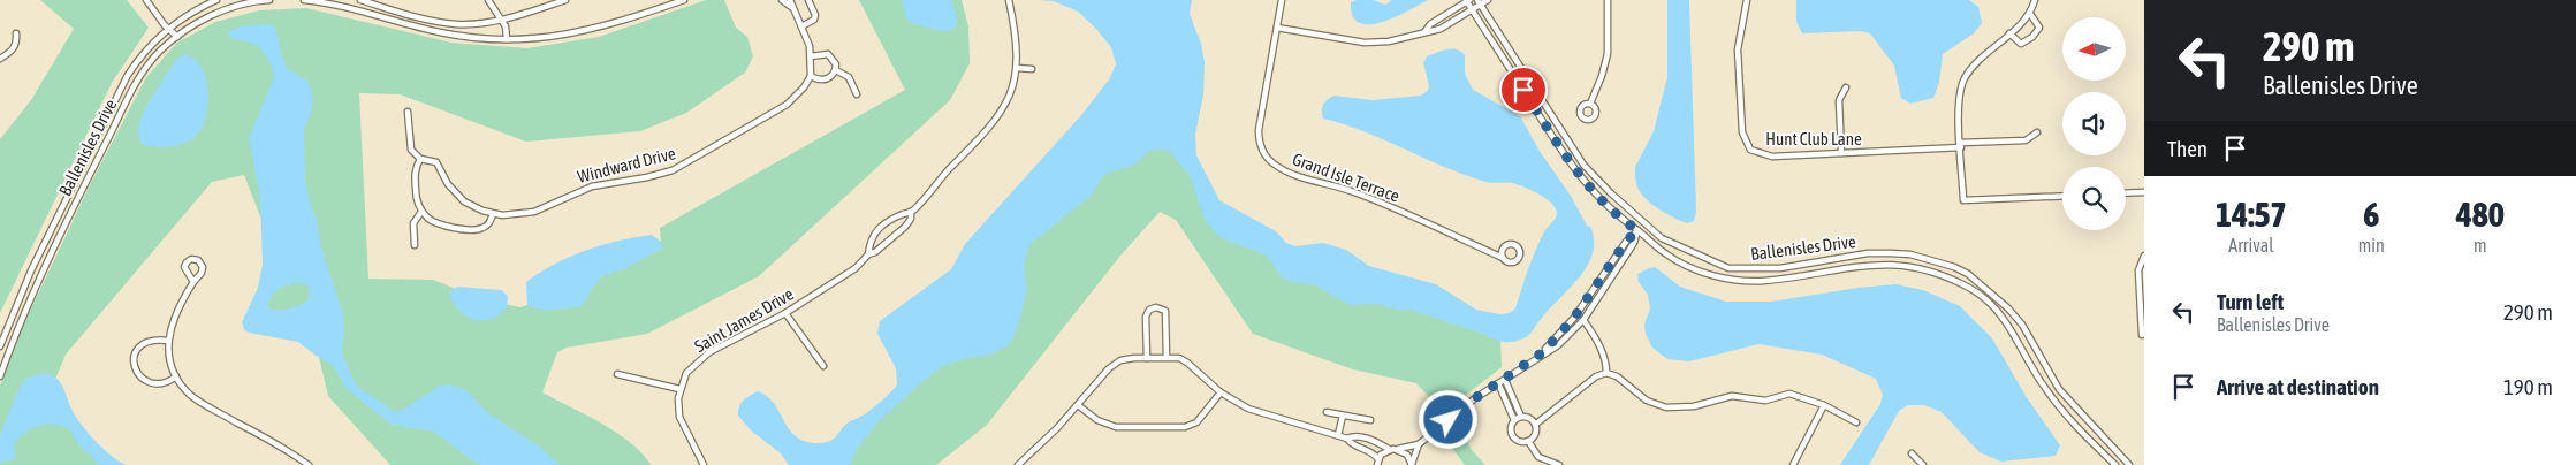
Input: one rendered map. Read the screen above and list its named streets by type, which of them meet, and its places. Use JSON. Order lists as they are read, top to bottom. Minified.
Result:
{"streets":{"street":["Hunt Club Lane","Ballenisles Drive","Windward Drive","Grand Isle Terrace","Saint James Drive"]},"north":"left","page":{"turn":["290 m","Ballenisles Drive"],"then":"Then","eta":["14:57","Arrival","6","min","480","m"],"list":[{"name":"Turn left","note":"Ballenisles Drive","value":"290 m"},{"name":"Arrive at destination","value":"190 m"}]}}
